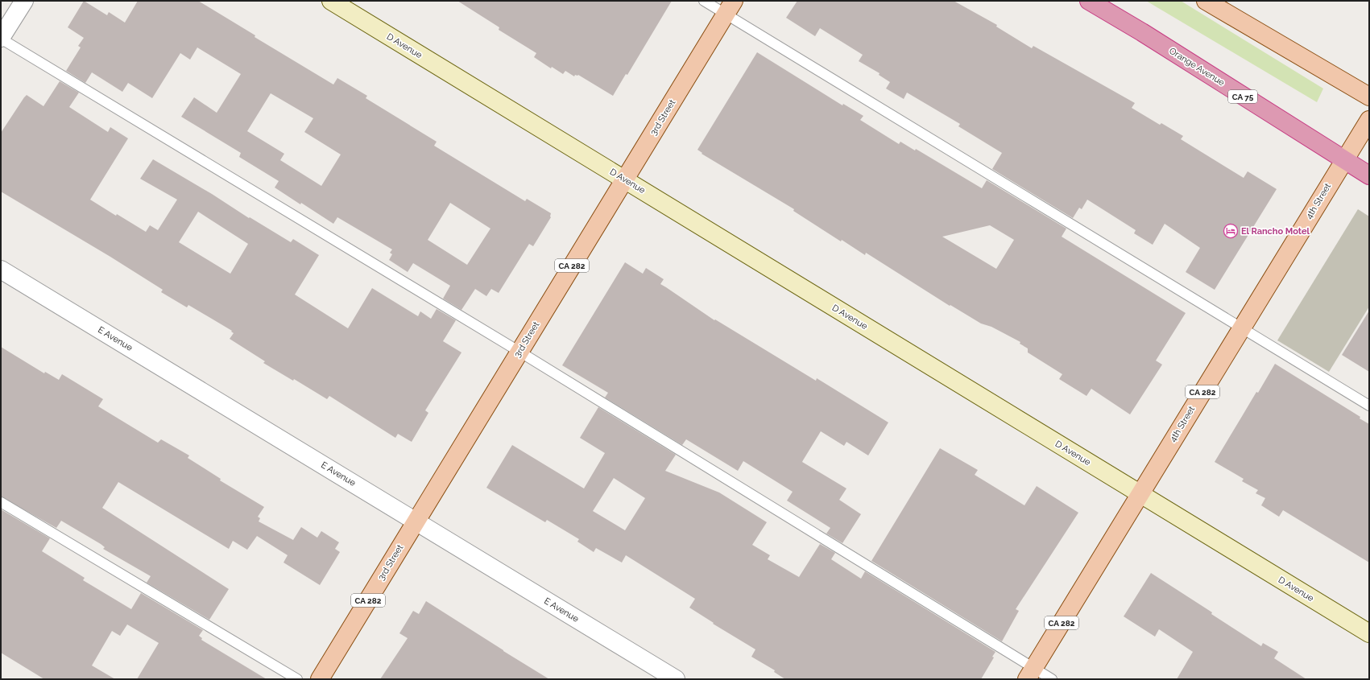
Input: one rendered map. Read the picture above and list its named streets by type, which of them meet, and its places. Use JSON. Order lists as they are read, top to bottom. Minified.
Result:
{"streets":{"highway":["Orange Avenue","CA 75"],"main road":["3rd Street","4th Street","CA 282"],"street":["D Avenue","E Avenue"]},"crossings":[["D Avenue","3rd Street"],["D Avenue","4th Street"],["Orange Avenue","4th Street"],["3rd Street","E Avenue"]],"places":{"hotel":["El Rancho Motel"]}}
